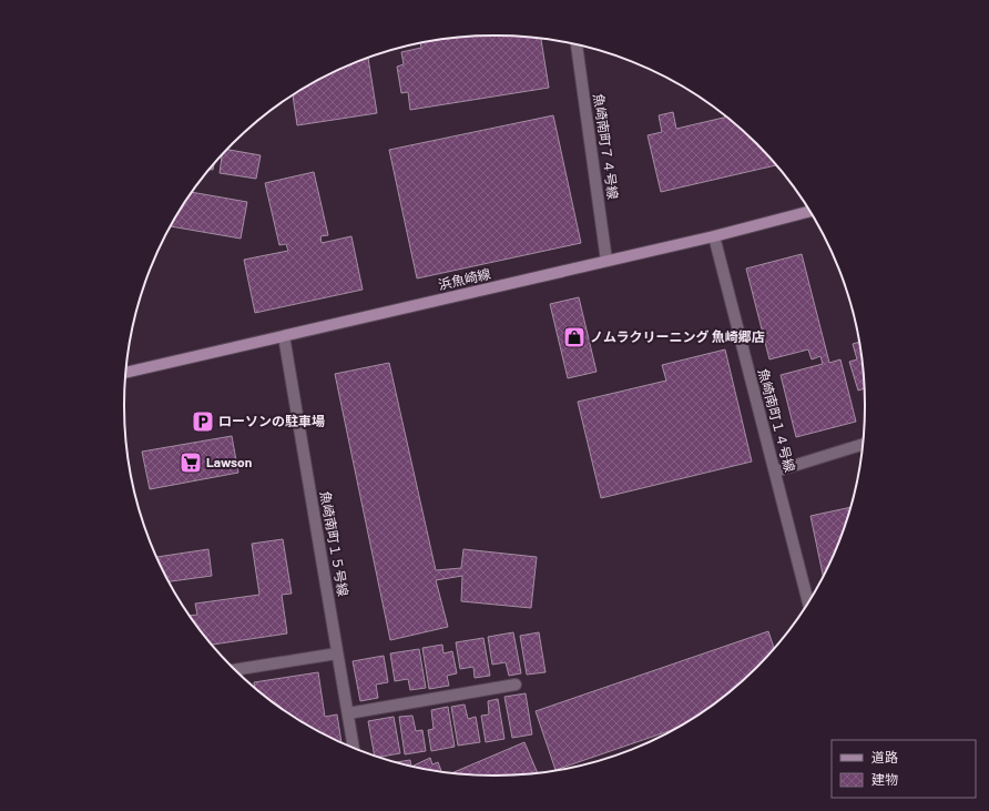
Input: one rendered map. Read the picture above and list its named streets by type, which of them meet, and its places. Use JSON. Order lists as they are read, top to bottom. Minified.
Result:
{"streets":{"street":["魚崎南町７４号線","浜魚崎線","魚崎南町１４号線","魚崎南町１５号線"]},"crossings":[["魚崎南町７４号線","浜魚崎線"],["浜魚崎線","魚崎南町１４号線"],["浜魚崎線","魚崎南町１５号線"]],"places":{"shop":["ノムラクリーニング 魚崎郷店"],"parking":["ローソンの駐車場"],"supermarket":["Lawson"]},"legend":["道路","建物"]}
